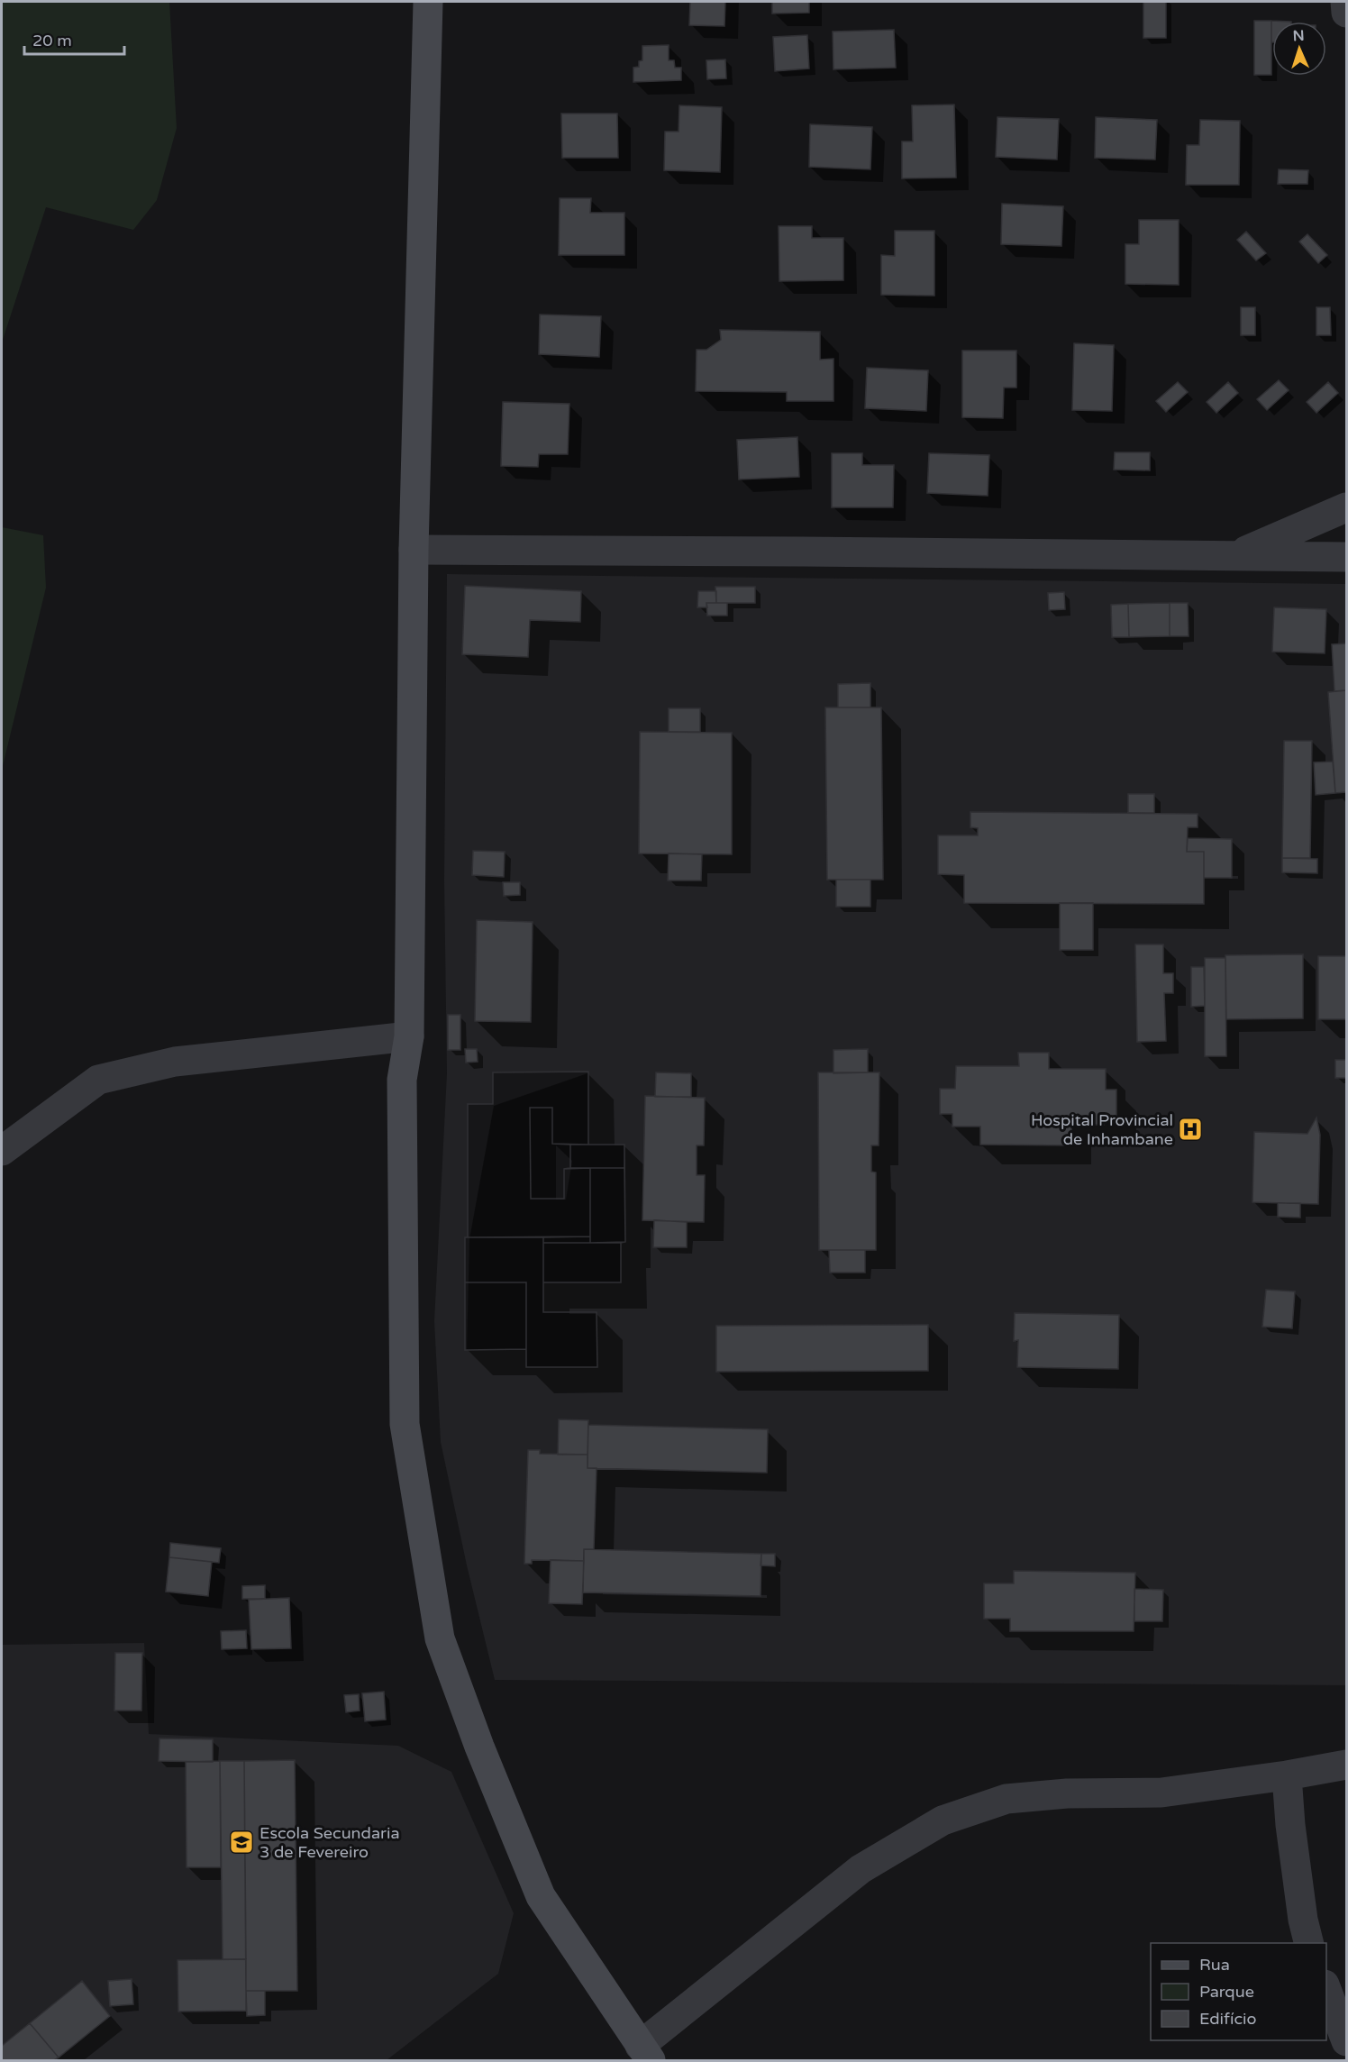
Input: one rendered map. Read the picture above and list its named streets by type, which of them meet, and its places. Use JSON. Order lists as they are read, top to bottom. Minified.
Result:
{"places":{"hospital":["Hospital Provincial de Inhambane"],"school or university":["Escola Secundaria 3 de Fevereiro"]},"legend":["Rua","Parque","Edifício"],"scale_bar":"20 m","north":"top"}
